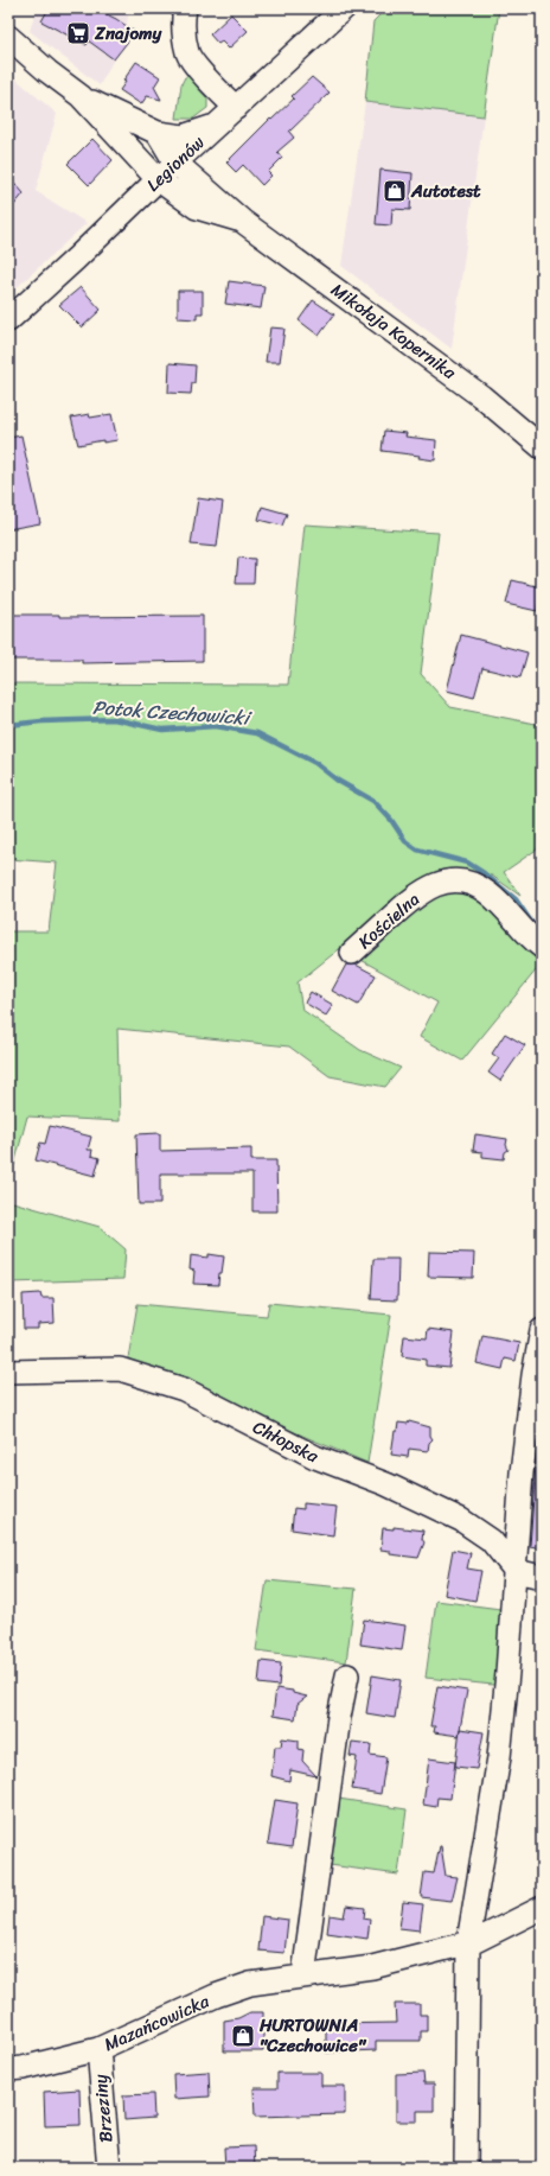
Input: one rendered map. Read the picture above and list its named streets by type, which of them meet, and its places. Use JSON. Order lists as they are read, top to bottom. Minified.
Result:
{"streets":{"street":["Legionów","Mikołaja Kopernika","Kościelna","Chłopska","Mazańcowicka","Brzeziny"]},"crossings":[["Legionów","Mikołaja Kopernika"],["Mazańcowicka","Brzeziny"]],"water":["Potok Czechowicki"],"places":{"supermarket":["Znajomy"],"shop":["Autotest","HURTOWNIA \"Czechowice\""]}}
